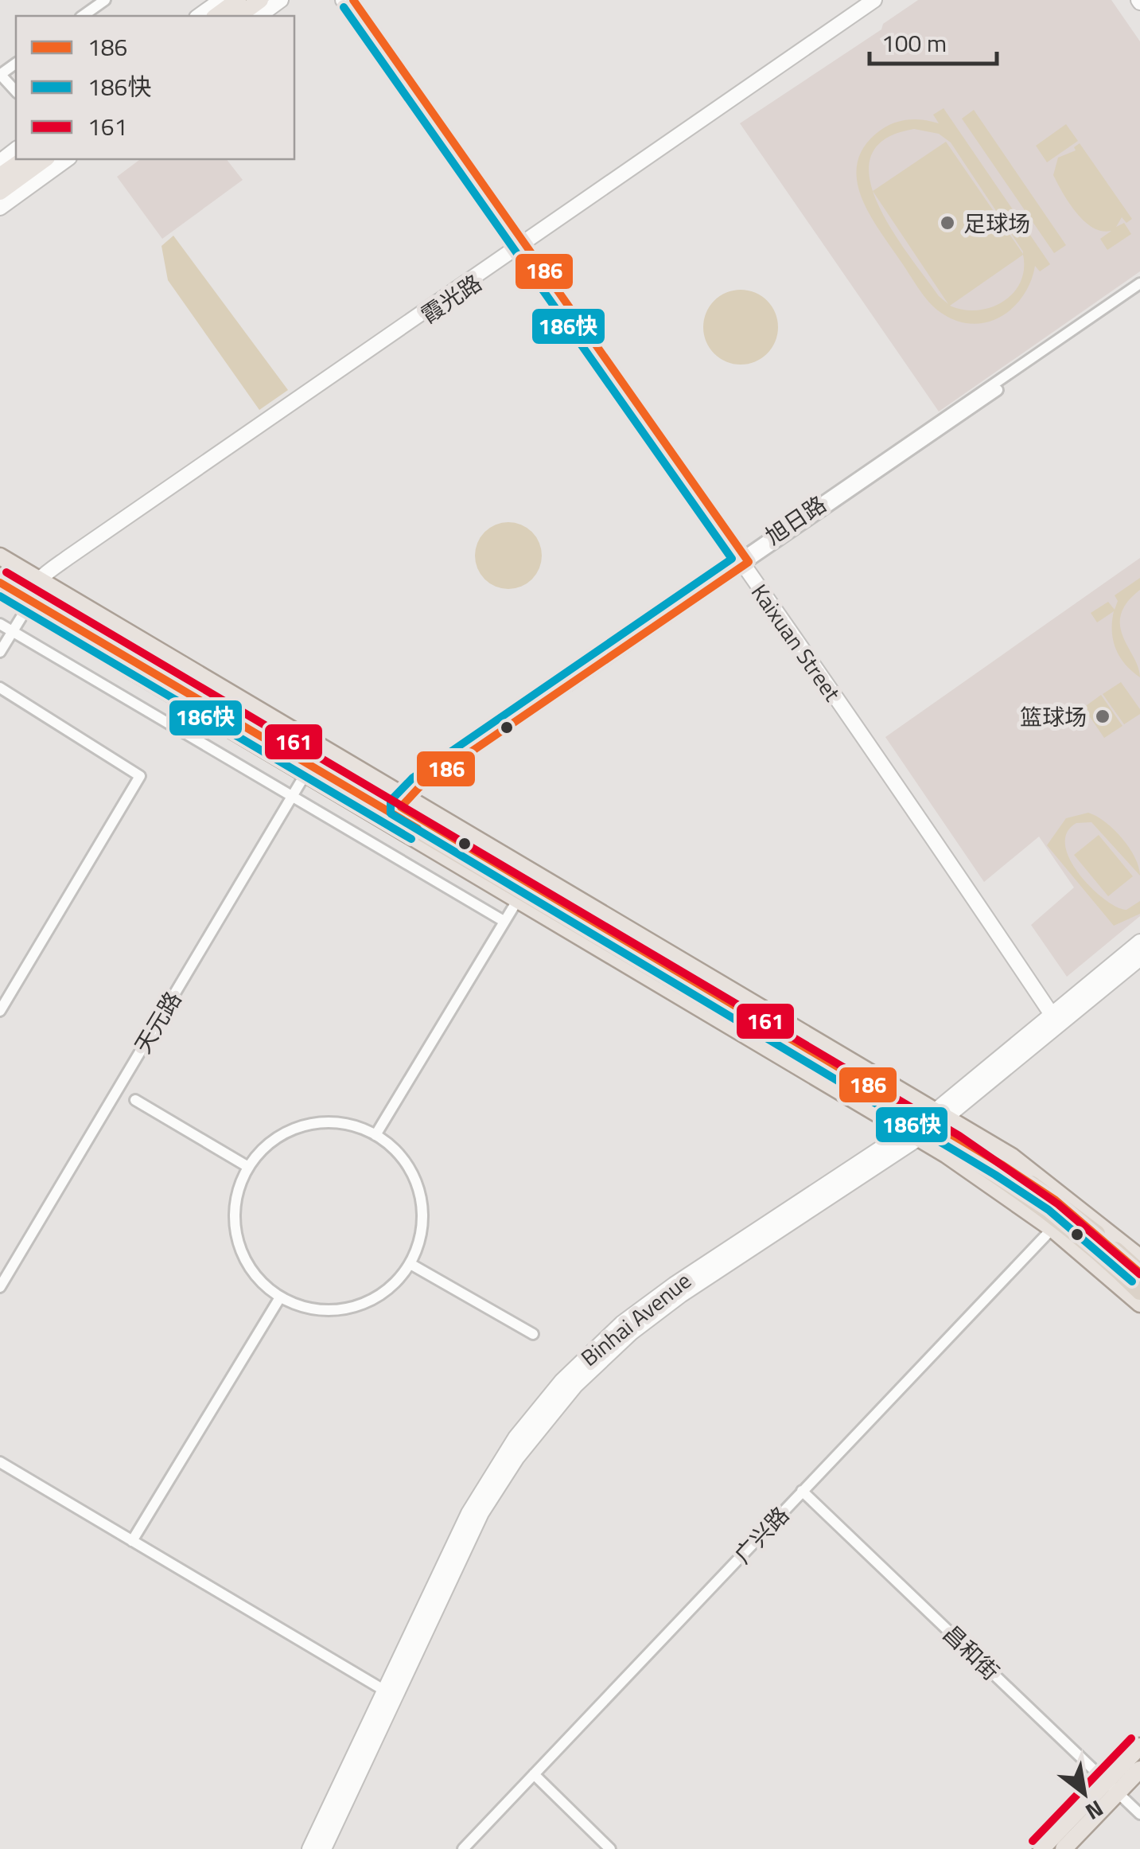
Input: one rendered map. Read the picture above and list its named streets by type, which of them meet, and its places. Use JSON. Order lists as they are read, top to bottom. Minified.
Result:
{"streets":{"street":["霞光路","旭日路","Kaixuan Street","天元路","Binhai Avenue","广兴路","昌和街"]},"crossings":[["霞光路","Kaixuan Street"],["旭日路","Kaixuan Street"],["Kaixuan Street","Binhai Avenue"],["广兴路","昌和街"]],"places":["足球场","篮球场"],"lines":["transit line 186","transit line 186快","transit line 161"],"legend":["186","186快","161"],"scale_bar":"100 m","north":"bottom right"}
